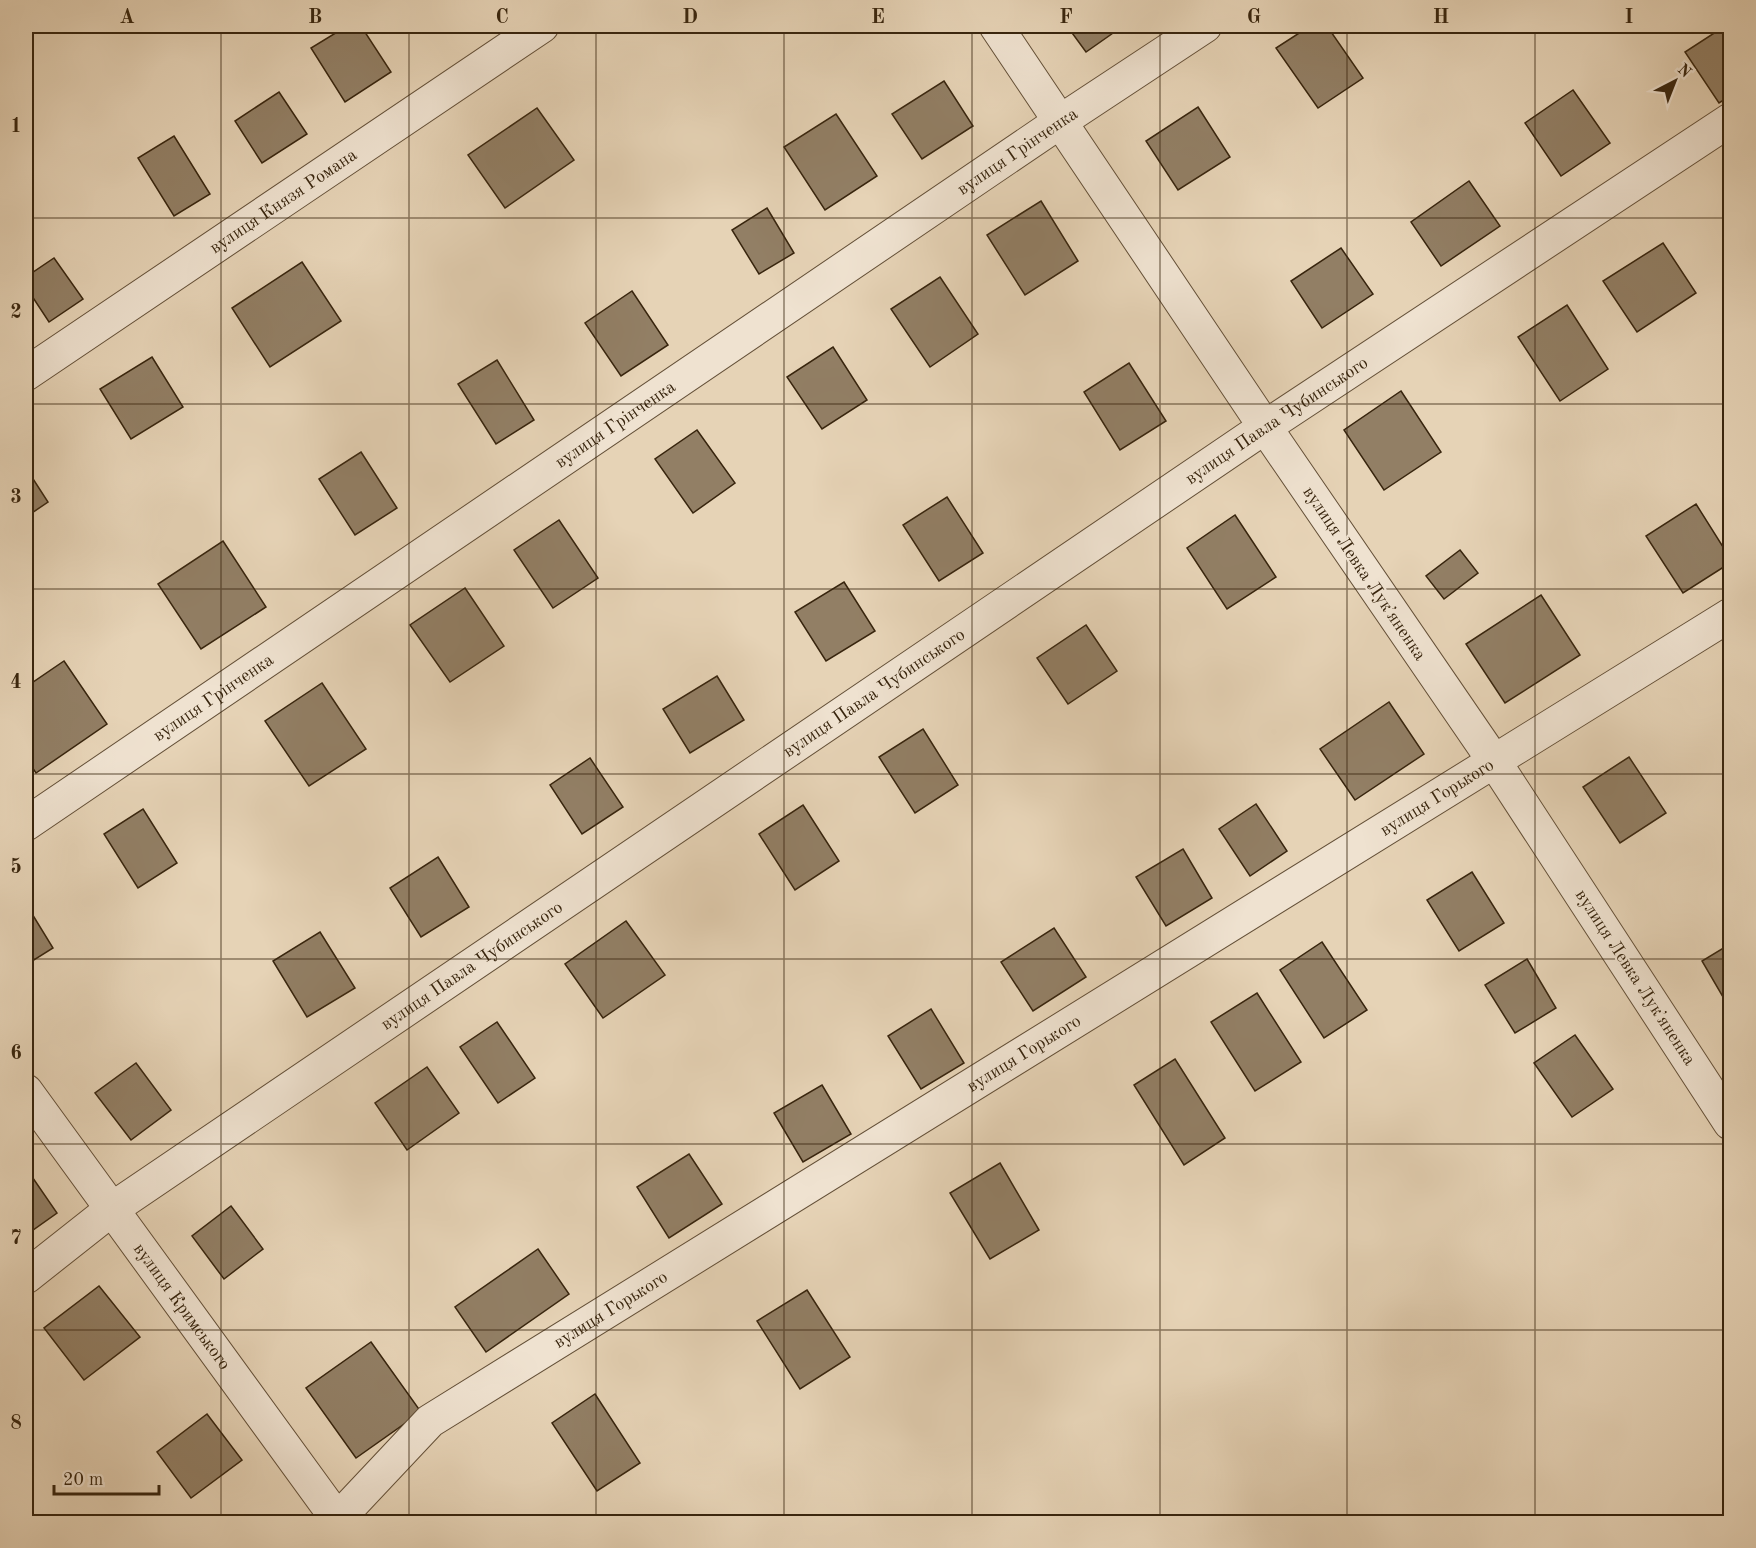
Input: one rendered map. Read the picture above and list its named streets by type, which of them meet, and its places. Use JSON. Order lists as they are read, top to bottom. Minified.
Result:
{"streets":{"street":["вулиця Грінченка","вулиця Князя Романа","вулиця Павла Чубинського","вулиця Левка Лукʼяненка","вулиця Горького","вулиця Кримського"]},"crossings":[["вулиця Грінченка","вулиця Левка Лукʼяненка"],["вулиця Павла Чубинського","вулиця Левка Лукʼяненка"],["вулиця Павла Чубинського","вулиця Кримського"],["вулиця Левка Лукʼяненка","вулиця Горького"],["вулиця Горького","вулиця Кримського"]],"scale_bar":"20 m","north":"top right","grid":{"columns":["A","B","C","D","E","F","G","H","I"],"rows":["1","2","3","4","5","6","7","8"]}}
